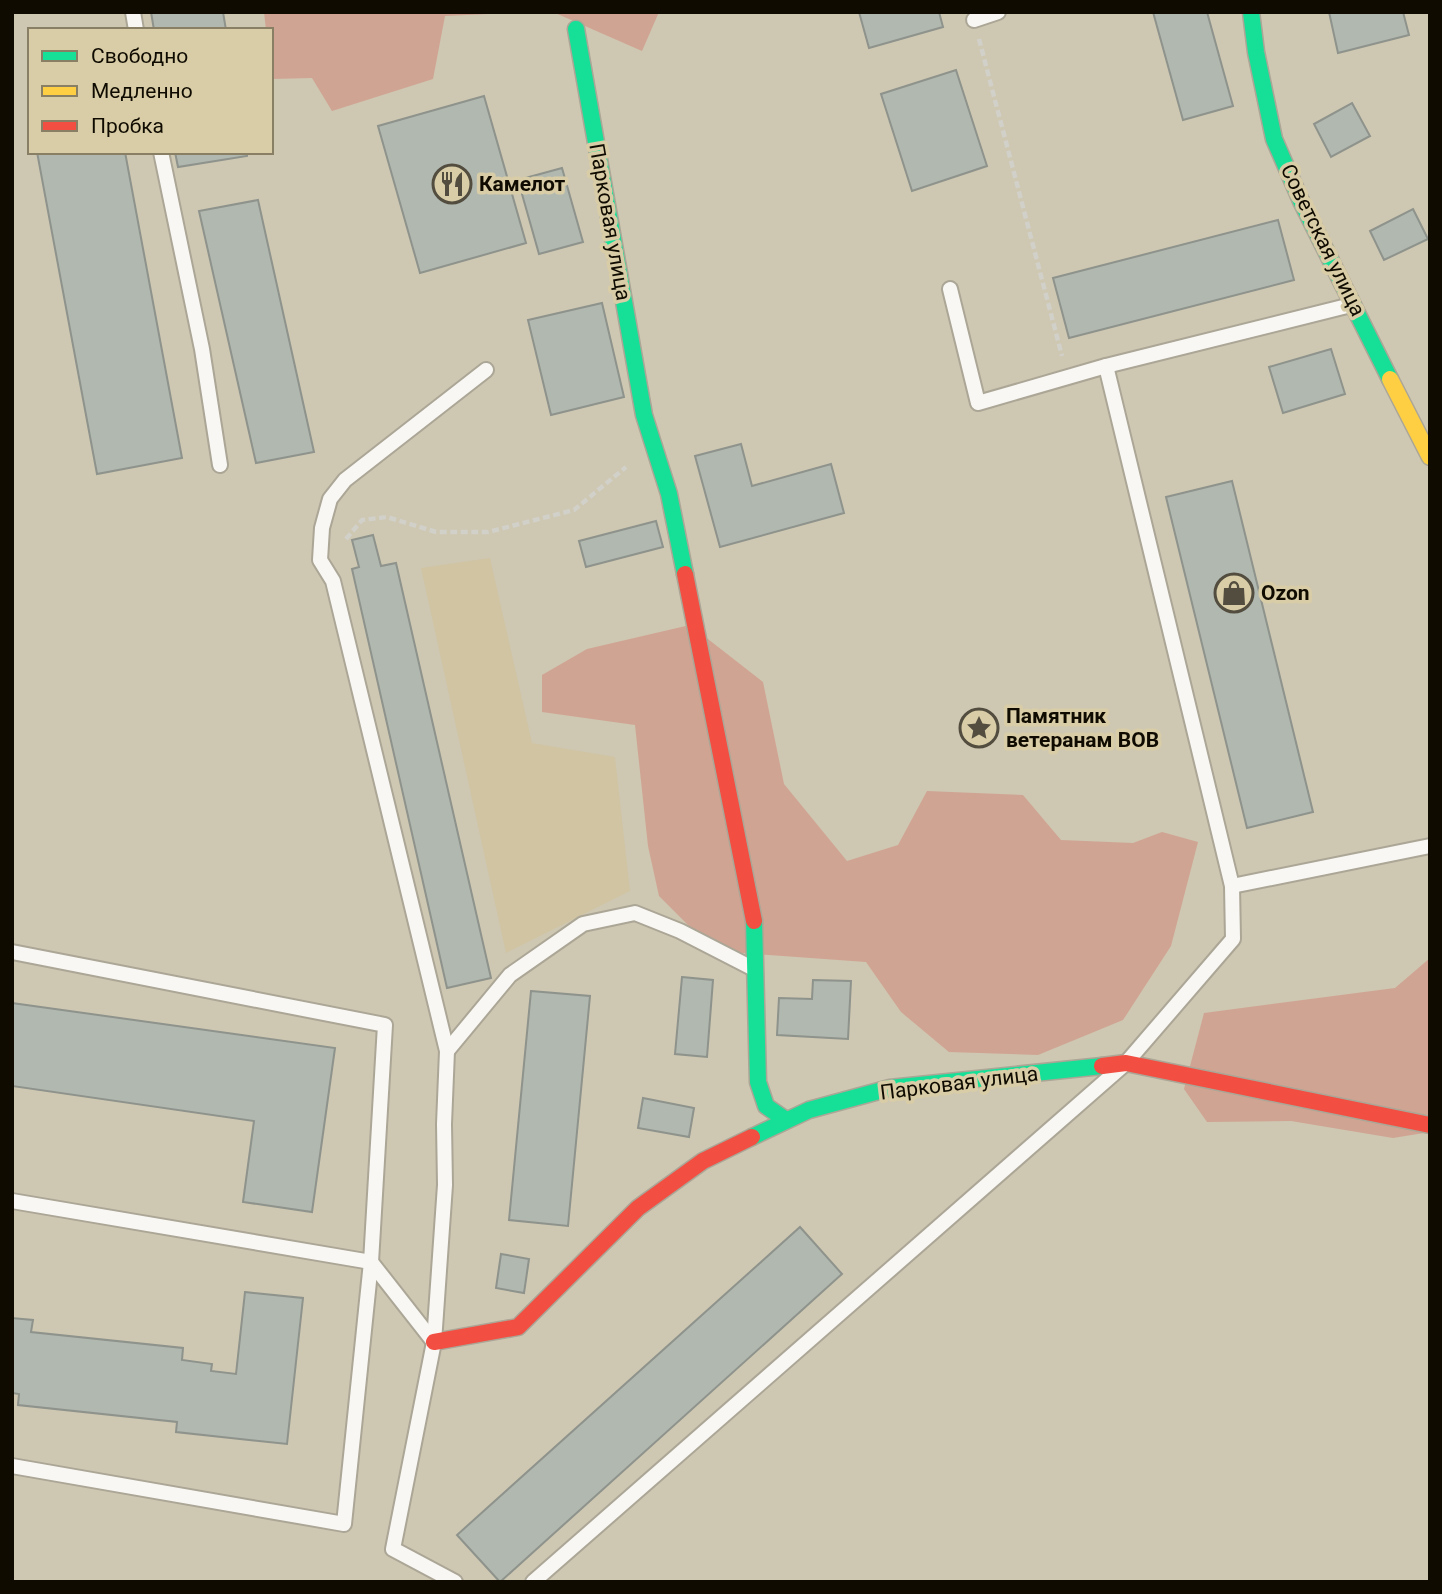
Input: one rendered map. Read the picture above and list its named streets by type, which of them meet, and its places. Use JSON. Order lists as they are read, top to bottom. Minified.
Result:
{"streets":{"street":["Парковая улица","Советская улица"]},"places":{"restaurant":["Камелот"],"shop":["Ozon"],"place":["Памятник ветеранам ВОВ"]},"legend":["Свободно","Медленно","Пробка"]}
